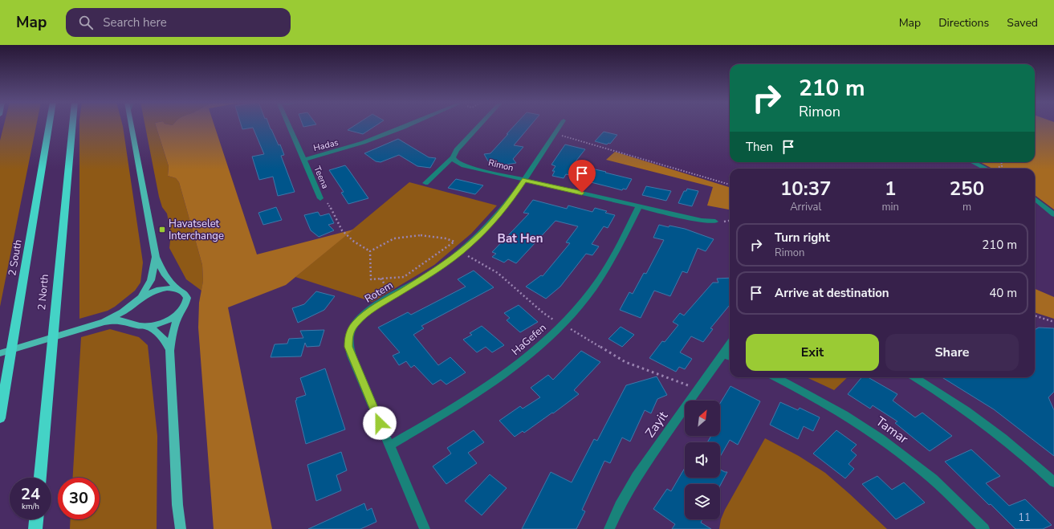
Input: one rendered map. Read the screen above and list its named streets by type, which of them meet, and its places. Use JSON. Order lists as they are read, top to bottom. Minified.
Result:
{"streets":{"highway":["2 South","2 North"],"street":["Hadas","Rimon","Teena","Rotem","HaGefen","Zayit","Tamar"]},"crossings":[["Hadas","Teena"],["Rimon","Rotem"],["Rimon","HaGefen"],["Rotem","HaGefen"]],"districts":["Bat Hen"],"places":{"transit":["Havatselet Interchange"]},"house_numbers":["11"],"north":"top right","page":{"header":"Map","search":"Search here","nav":["Map","Directions","Saved"],"turn":["210 m","Rimon"],"then":"Then","eta":["10:37","Arrival","1","min","250","m"],"list":[{"name":"Turn right","note":"Rimon","value":"210 m"},{"name":"Arrive at destination","value":"40 m"}],"buttons":["Exit","Share"],"speed":"24 km/h","limit":"30"}}
